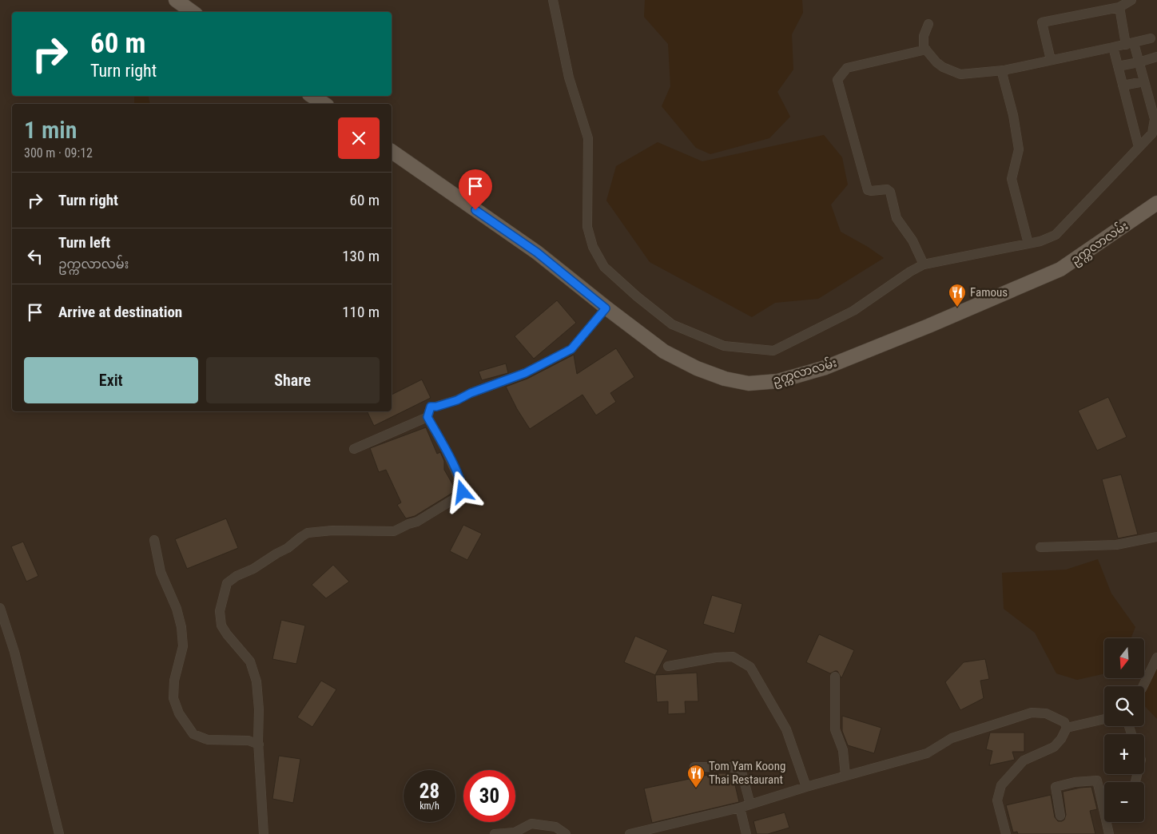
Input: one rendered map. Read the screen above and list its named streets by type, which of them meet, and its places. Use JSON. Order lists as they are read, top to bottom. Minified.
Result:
{"streets":{"main road":["ဥက္ကလာလမ်း"]},"places":{"restaurant":["Famous","Tom Yam Koong Thai Restaurant"]},"north":"bottom","page":{"turn":["60 m","Turn right"],"heading":["1 min","300 m · 09:12"],"list":[{"name":"Turn right","value":"60 m"},{"name":"Turn left","note":"ဥက္ကလာလမ်း","value":"130 m"},{"name":"Arrive at destination","value":"110 m"}],"buttons":["Exit","Share"],"map_buttons":["+","−"],"speed":"28 km/h","limit":"30"}}
